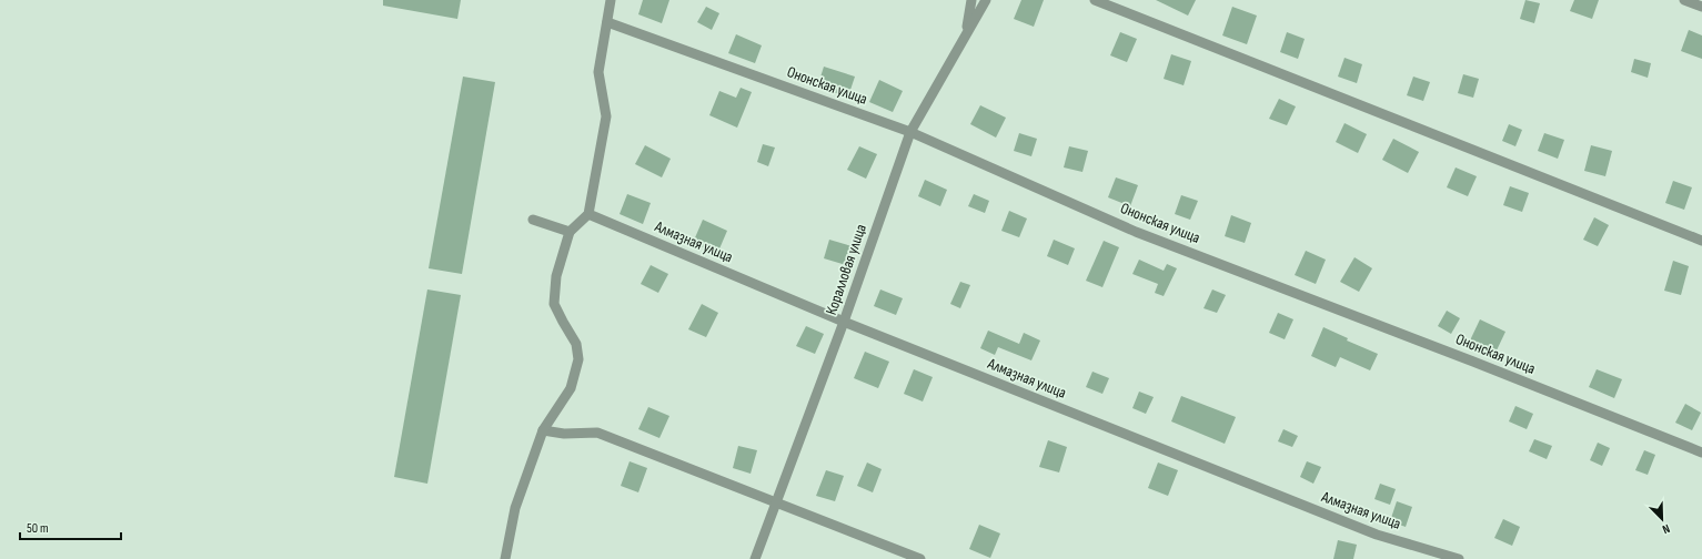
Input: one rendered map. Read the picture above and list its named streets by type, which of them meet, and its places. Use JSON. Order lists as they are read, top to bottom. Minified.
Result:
{"streets":{"street":["Ононская улица","Алмазная улица","Коралловая улица"]},"crossings":[["Ононская улица","Коралловая улица"],["Алмазная улица","Коралловая улица"]],"scale_bar":"50 m","north":"bottom right"}
